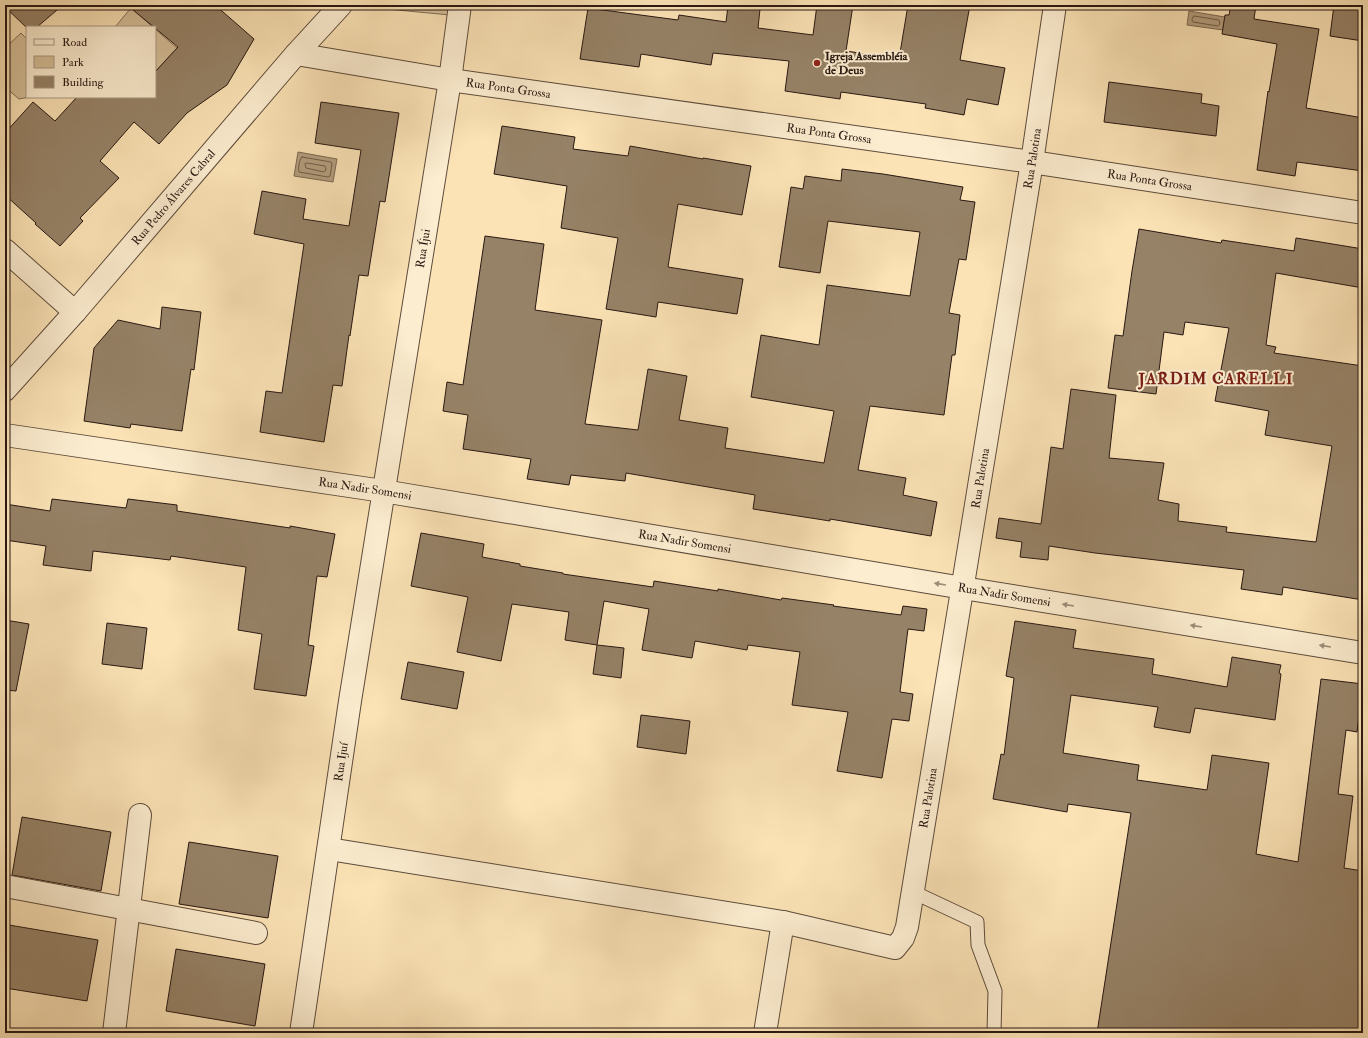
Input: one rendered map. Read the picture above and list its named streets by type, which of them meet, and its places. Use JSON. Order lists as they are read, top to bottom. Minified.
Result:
{"streets":{"street":["Rua Ponta Grossa","Rua Palotina","Rua Pedro Álvares Cabral","Rua Íjui","Rua Nadir Somensi","Rua Ijuí"]},"crossings":[["Rua Ponta Grossa","Rua Palotina"],["Rua Ponta Grossa","Rua Pedro Álvares Cabral"],["Rua Ponta Grossa","Rua Íjui"],["Rua Palotina","Rua Nadir Somensi"],["Rua Íjui","Rua Nadir Somensi"],["Rua Íjui","Rua Ijuí"],["Rua Nadir Somensi","Rua Ijuí"]],"one_way":["Rua Nadir Somensi"],"districts":["JARDIM CARELLI"],"places":["Igreja Assembléia de Deus"],"legend":["Road","Park","Building"]}
